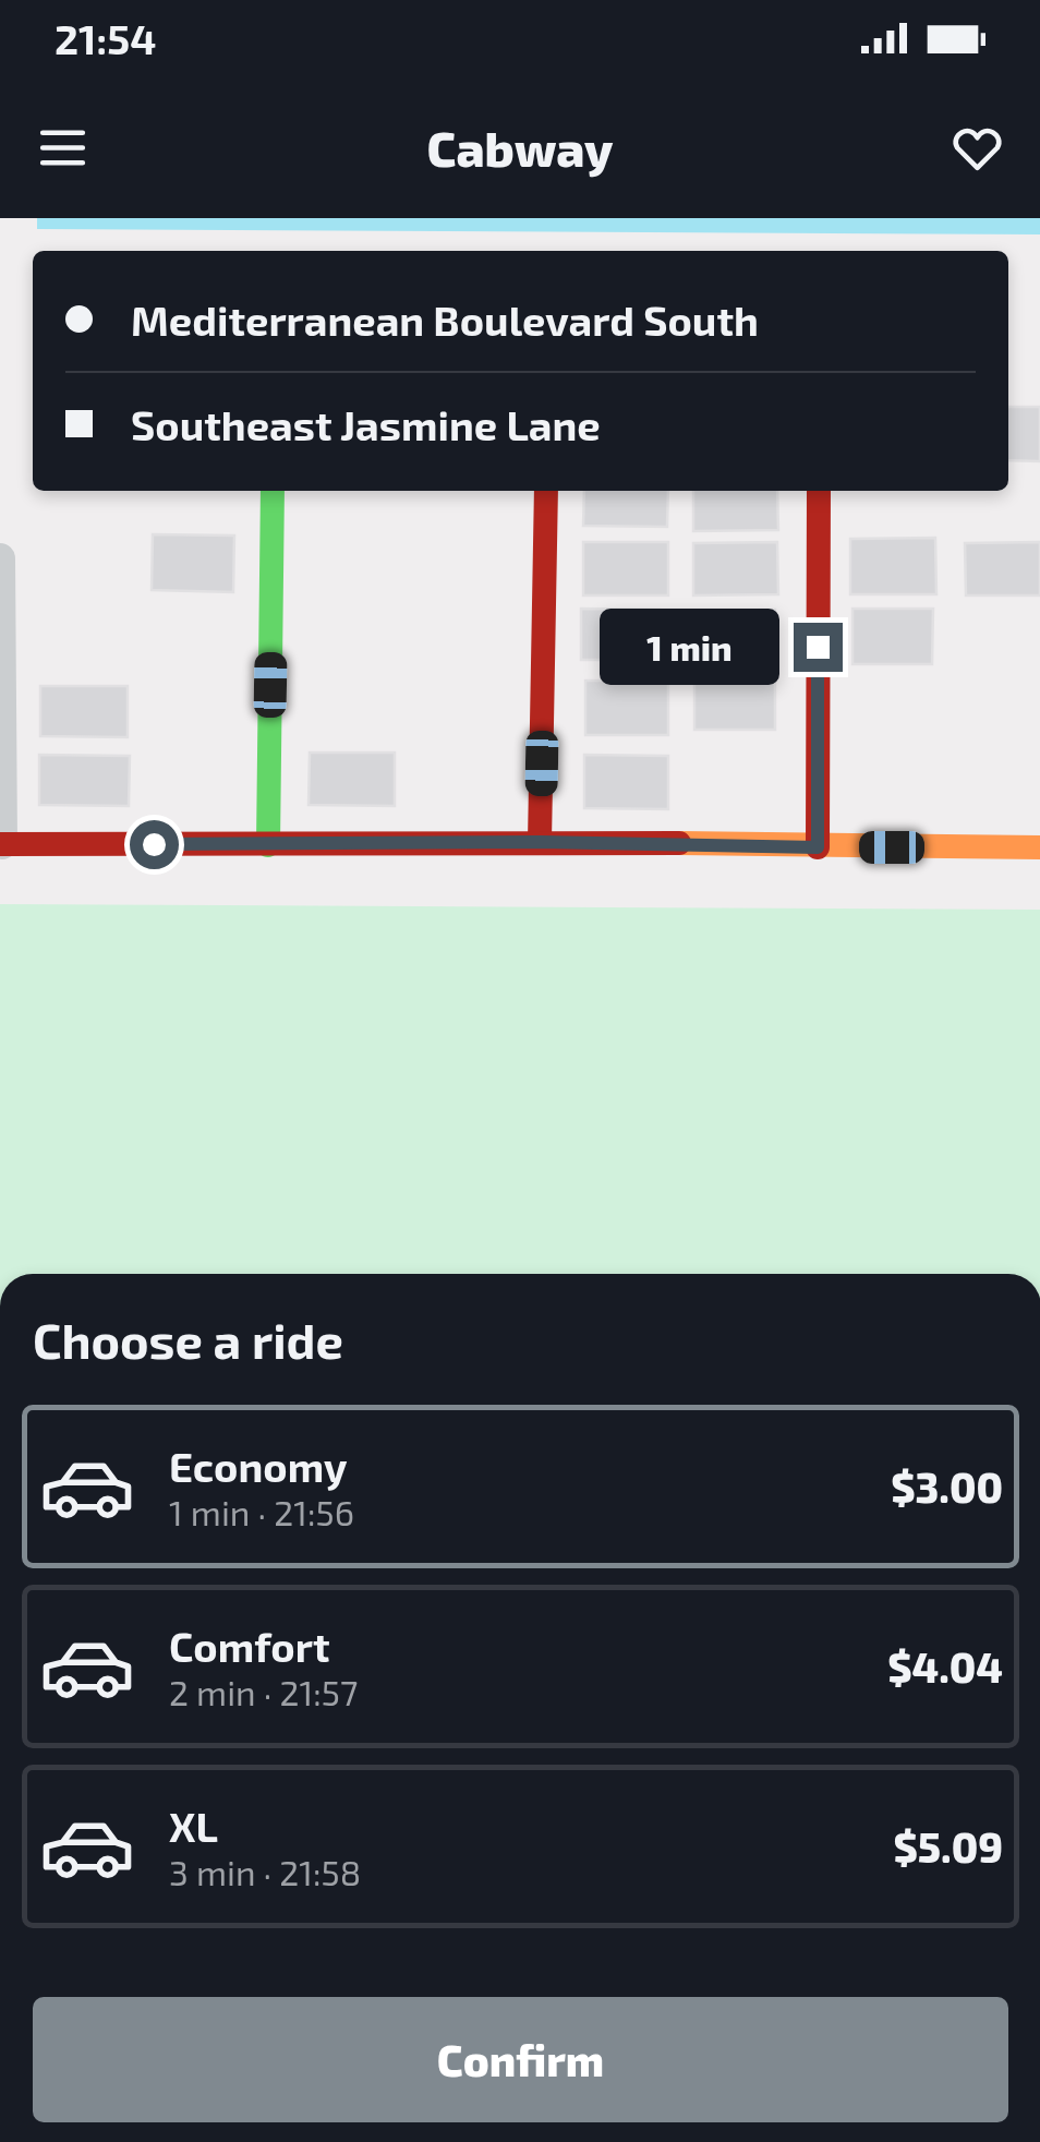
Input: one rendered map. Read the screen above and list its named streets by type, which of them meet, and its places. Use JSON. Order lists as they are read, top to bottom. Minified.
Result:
{"page":{"status":"21:54","header":"Cabway","banner":["Mediterranean Boulevard South","Southeast Jasmine Lane"],"bubble":"1 min","heading":"Choose a ride","list":[{"name":"Economy","note":"1 min · 21:56","value":"$3.00"},{"name":"Comfort","note":"2 min · 21:57","value":"$4.04"},{"name":"XL","note":"3 min · 21:58","value":"$5.09"}],"buttons":"Confirm"}}
